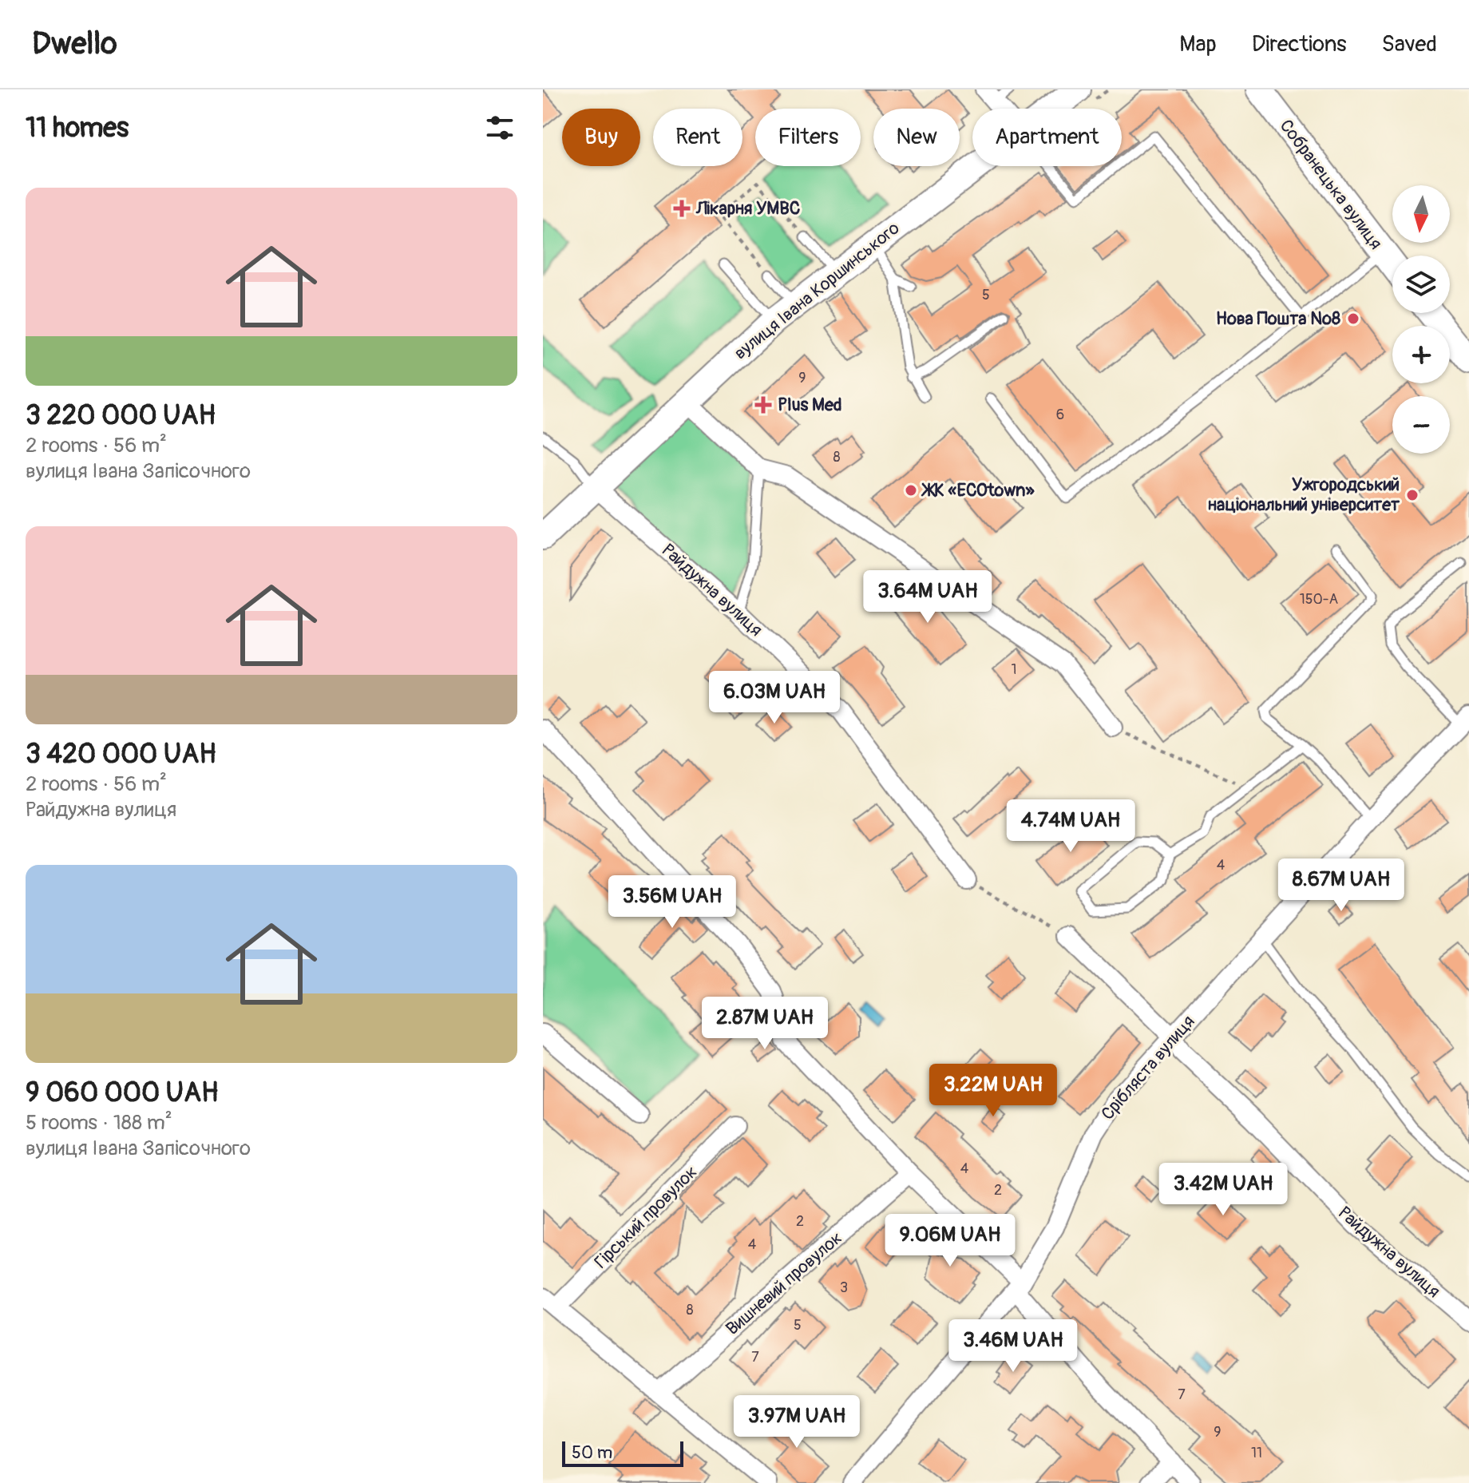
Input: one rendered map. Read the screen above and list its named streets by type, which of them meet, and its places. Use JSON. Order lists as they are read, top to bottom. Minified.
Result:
{"streets":{"street":["Собранецька вулиця","вулиця Івана Коршинського","Райдужна вулиця","Срібляста вулиця","Гірський провулок","Вишневий провулок"]},"crossings":[["вулиця Івана Коршинського","Райдужна вулиця"],["Райдужна вулиця","Срібляста вулиця"]],"places":{"health":["Лікарня УМВС","Plus Med"],"other":["Нова Пошта №8","ЖК «ECOtown»","Ужгородський національний університет"]},"house_numbers":["5","9","6","8","150-А","1","4","4","2","2","4","3","8","5","7","7","9","11"],"scale_bar":"50 m","north":"bottom","page":{"header":"Dwello","nav":["Map","Directions","Saved"],"heading":"11 homes","chip":["Buy","Rent","Filters","New","Apartment"],"list":[{"name":"3 220 000 UAH","note":"2 rooms · 56 m² · вулиця Івана Запісочного"},{"name":"3 420 000 UAH","note":"2 rooms · 56 m² · Райдужна вулиця"},{"name":"9 060 000 UAH","note":"5 rooms · 188 m² · вулиця Івана Запісочного"}],"map_buttons":["+","−"],"price":["3.64M UAH","6.03M UAH","4.74M UAH","8.67M UAH","3.56M UAH","2.87M UAH","3.22M UAH","3.42M UAH","9.06M UAH","3.46M UAH","3.97M UAH"],"scale":"50 m"}}
